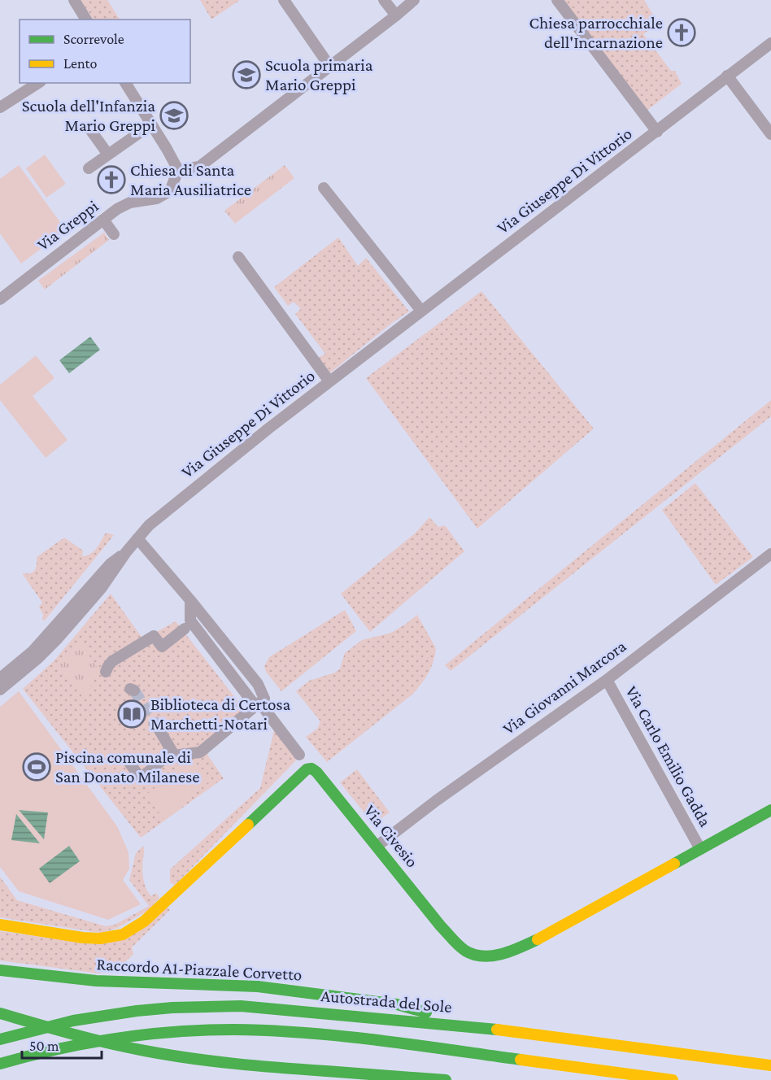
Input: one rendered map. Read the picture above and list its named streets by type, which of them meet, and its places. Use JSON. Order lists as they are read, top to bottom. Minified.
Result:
{"streets":{"main road":["Via Civesio","Raccordo A1-Piazzale Corvetto","Autostrada del Sole"],"street":["Via Giuseppe Di Vittorio","Via Greppi","Via Giovanni Marcora","Via Carlo Emilio Gadda"]},"crossings":[["Via Giovanni Marcora","Via Carlo Emilio Gadda"],["Via Giovanni Marcora","Via Civesio"],["Via Carlo Emilio Gadda","Via Civesio"],["Raccordo A1-Piazzale Corvetto","Autostrada del Sole"]],"places":{"church":["Chiesa parrocchiale dell'Incarnazione","Chiesa di Santa Maria Ausiliatrice"],"school or university":["Scuola primaria Mario Greppi","Scuola dell'Infanzia Mario Greppi"],"library":["Biblioteca di Certosa Marchetti-Notari"],"sports":["Piscina comunale di San Donato Milanese"]},"legend":["Scorrevole","Lento"],"scale_bar":"50 m"}
